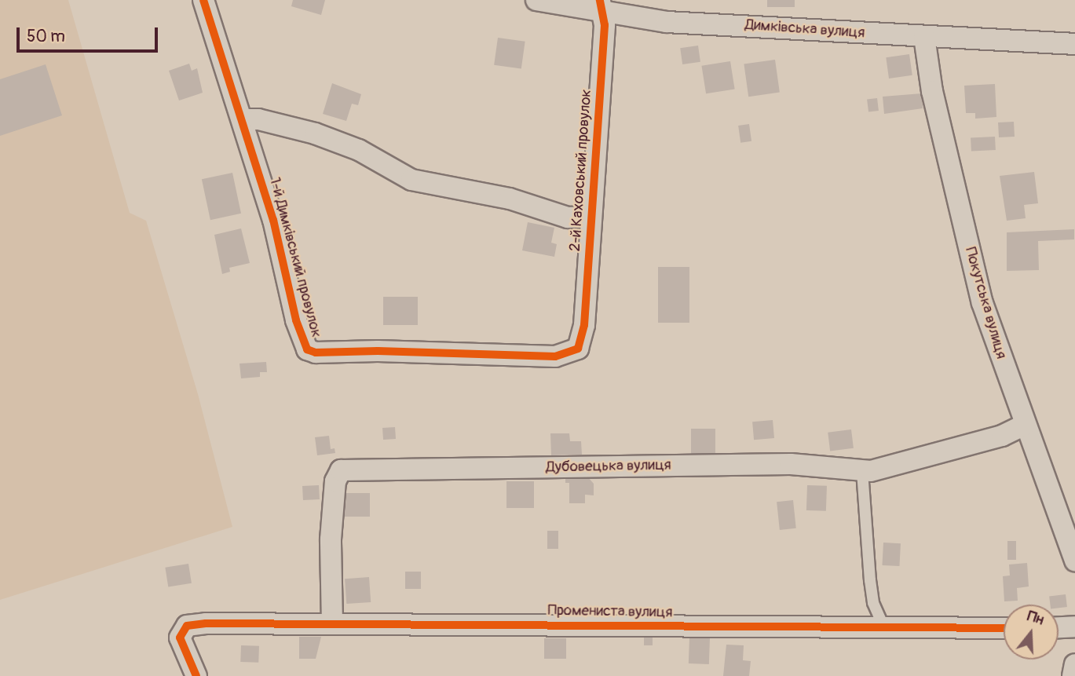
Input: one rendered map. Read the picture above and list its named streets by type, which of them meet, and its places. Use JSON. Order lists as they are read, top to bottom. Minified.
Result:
{"streets":{"street":["Димківська вулиця","2-й Каховський провулок","1-й Димківський провулок","Покутська вулиця","Дубовецька вулиця","Промениста вулиця"]},"crossings":[["Димківська вулиця","2-й Каховський провулок"],["Димківська вулиця","Покутська вулиця"],["2-й Каховський провулок","1-й Димківський провулок"],["Покутська вулиця","Дубовецька вулиця"],["Дубовецька вулиця","Промениста вулиця"]],"scale_bar":"50 m","north":"top"}
